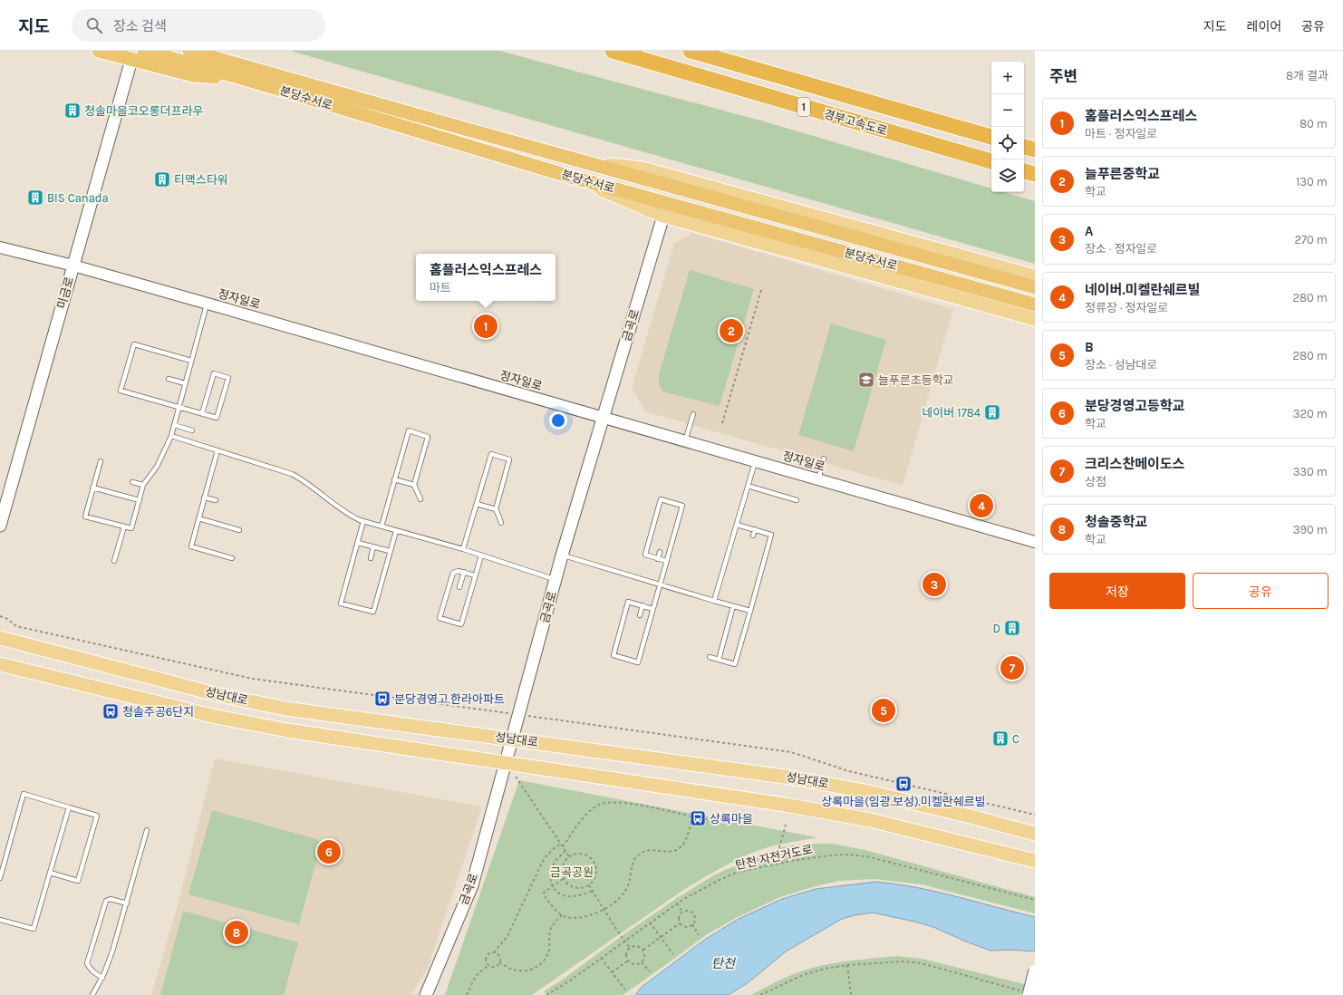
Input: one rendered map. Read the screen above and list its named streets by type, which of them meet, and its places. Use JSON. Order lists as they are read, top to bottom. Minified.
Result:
{"streets":{"highway":["분당수서로","1","경부고속도로"],"main road":["미금로","금곡로","성남대로"],"street":["정자일로"],"path":["탄천 자전거도로"]},"crossings":[["미금로","정자일로"],["정자일로","금곡로"],["금곡로","성남대로"]],"water":["탄천"],"parks":["금곡공원"],"places":{"building":["청솔마을코오롱더프라우","티맥스타워","BIS Canada","네이버 1784","D","C"],"school or university":["늘푸른초등학교"],"bus stop":["분당경영고.한라아파트","청솔주공6단지","상록마을(임광.보성).미켈란쉐르빌","상록마을"]},"page":{"header":"지도","search":"장소 검색","nav":["지도","레이어","공유"],"heading":["주변","8개 결과"],"map_buttons":["+","−"],"list":[{"mark":"1","name":"홈플러스익스프레스","note":"마트 · 정자일로","value":"80 m"},{"mark":"2","name":"늘푸른중학교","note":"학교","value":"130 m"},{"mark":"3","name":"A","note":"장소 · 정자일로","value":"270 m"},{"mark":"4","name":"네이버.미켈란쉐르빌","note":"정류장 · 정자일로","value":"280 m"},{"mark":"5","name":"B","note":"장소 · 성남대로","value":"280 m"},{"mark":"6","name":"분당경영고등학교","note":"학교","value":"320 m"},{"mark":"7","name":"크리스찬메이도스","note":"상점","value":"330 m"},{"mark":"8","name":"청솔중학교","note":"학교","value":"390 m"}],"popup":["홈플러스익스프레스","마트"],"pins":["1","2","4","3","7","5","6","8"],"buttons":["저장","공유"]}}
